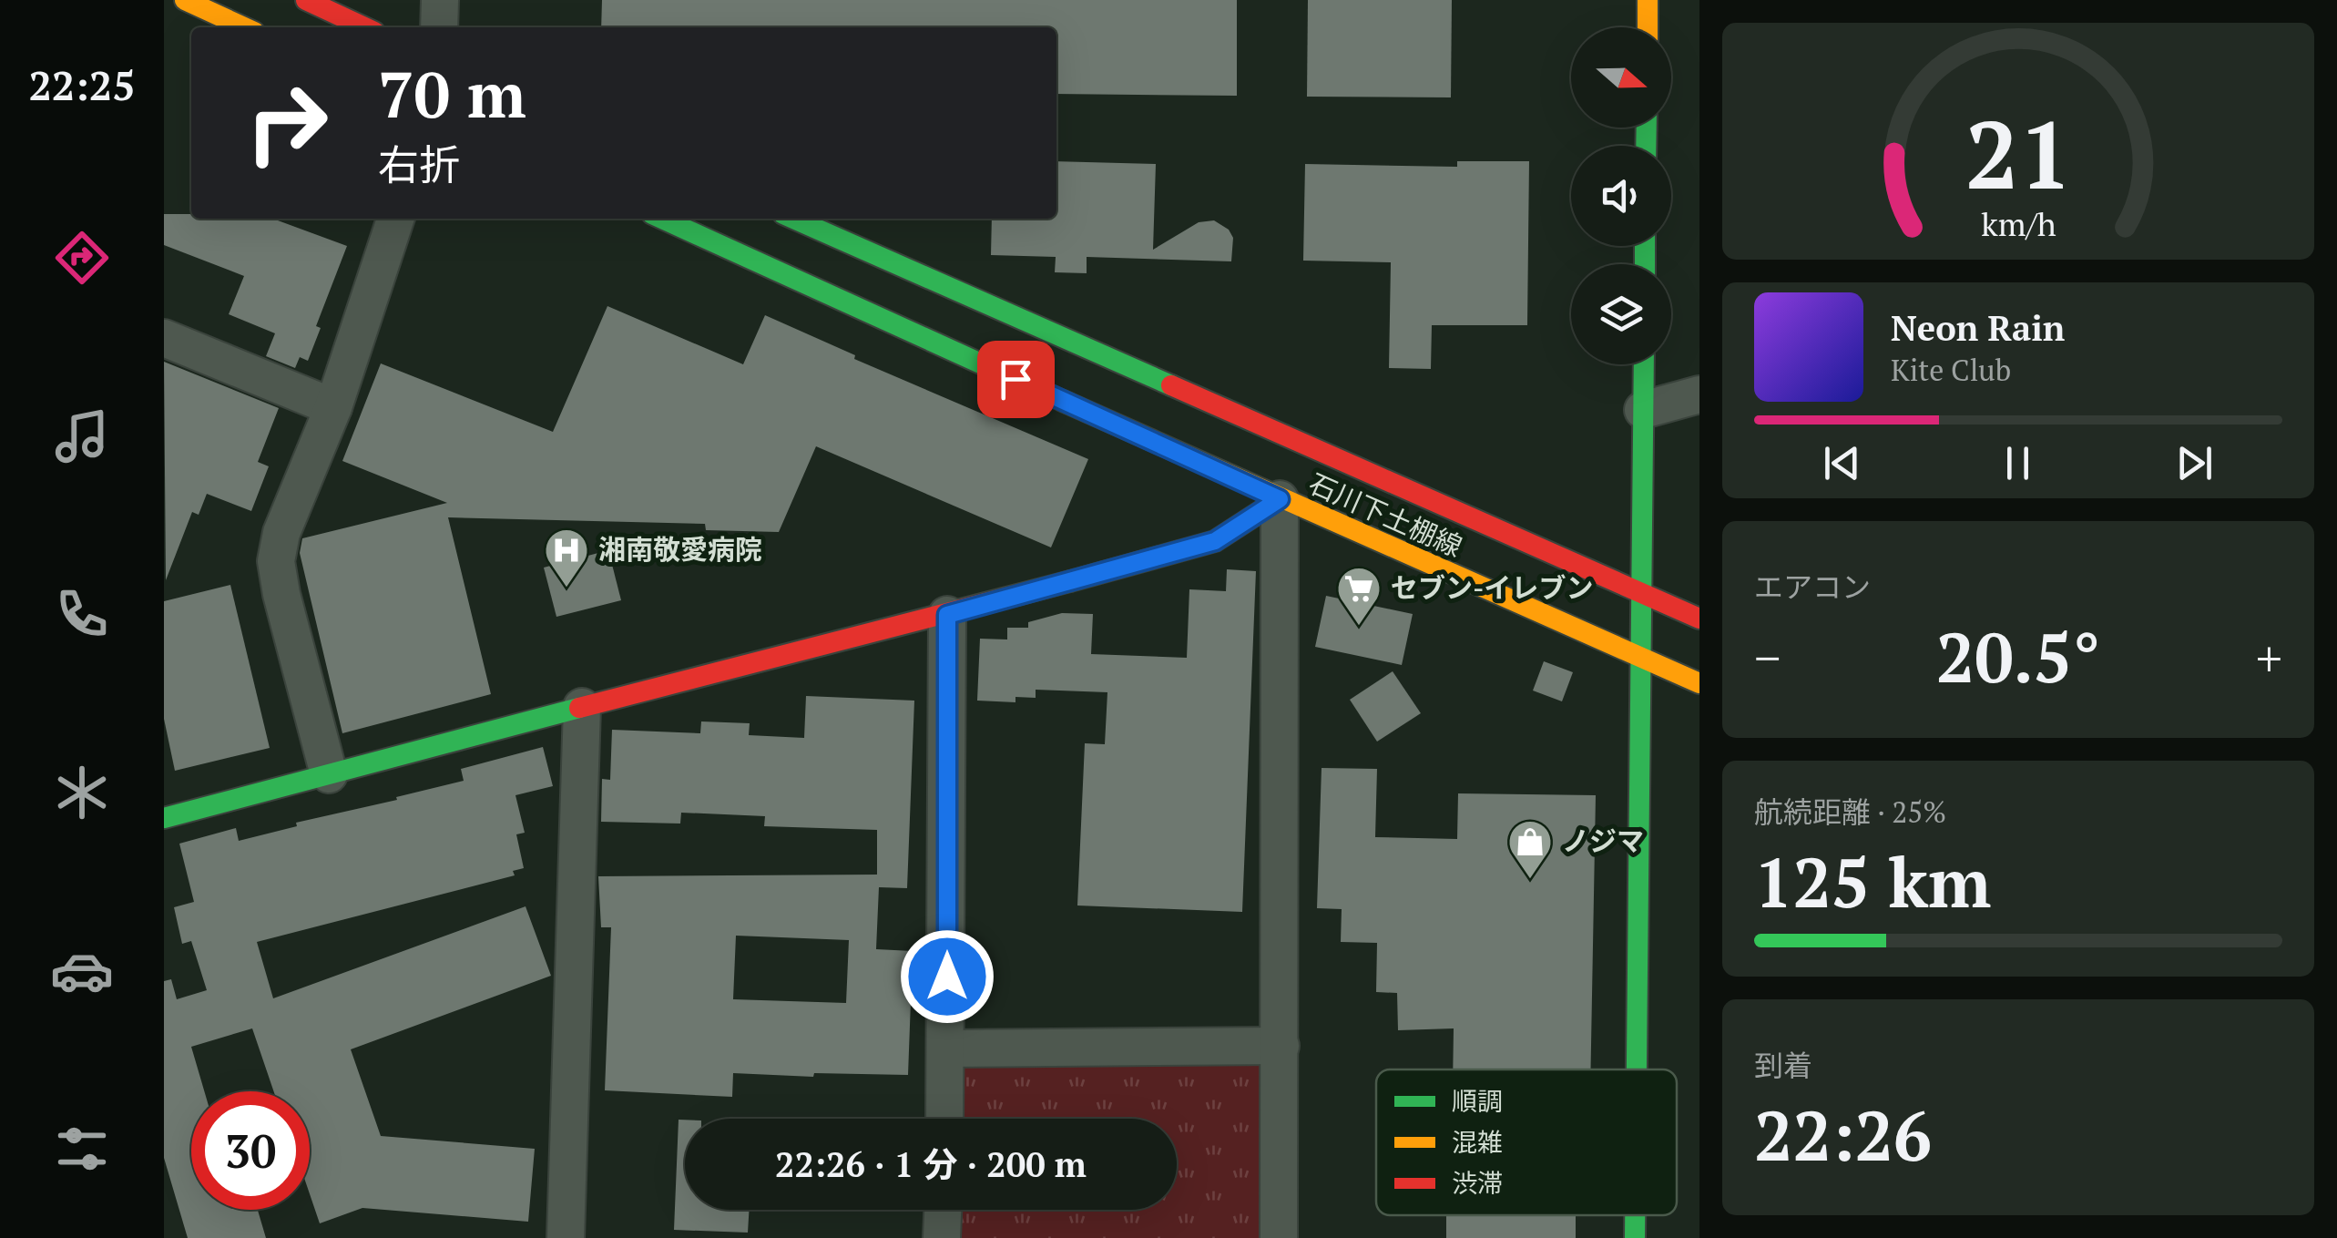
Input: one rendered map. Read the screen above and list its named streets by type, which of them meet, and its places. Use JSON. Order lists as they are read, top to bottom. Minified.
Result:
{"streets":{"street":["石川下土棚線"]},"places":{"hospital":["湘南敬愛病院"],"supermarket":["セブン-イレブン"],"shop":["ノジマ"]},"legend":["順調","混雑","渋滞"],"north":"right","page":{"tabs":"22:25","turn":["70 m","右折"],"song":["Neon Rain","Kite Club"],"tile":["エアコン",["航続距離 · 25%","125 km"],["到着","22:26"]],"heat":["−","20.5°","+"],"limit":"30","trip":"22:26 · 1 分 · 200 m","gauge":["21","km/h"]}}
